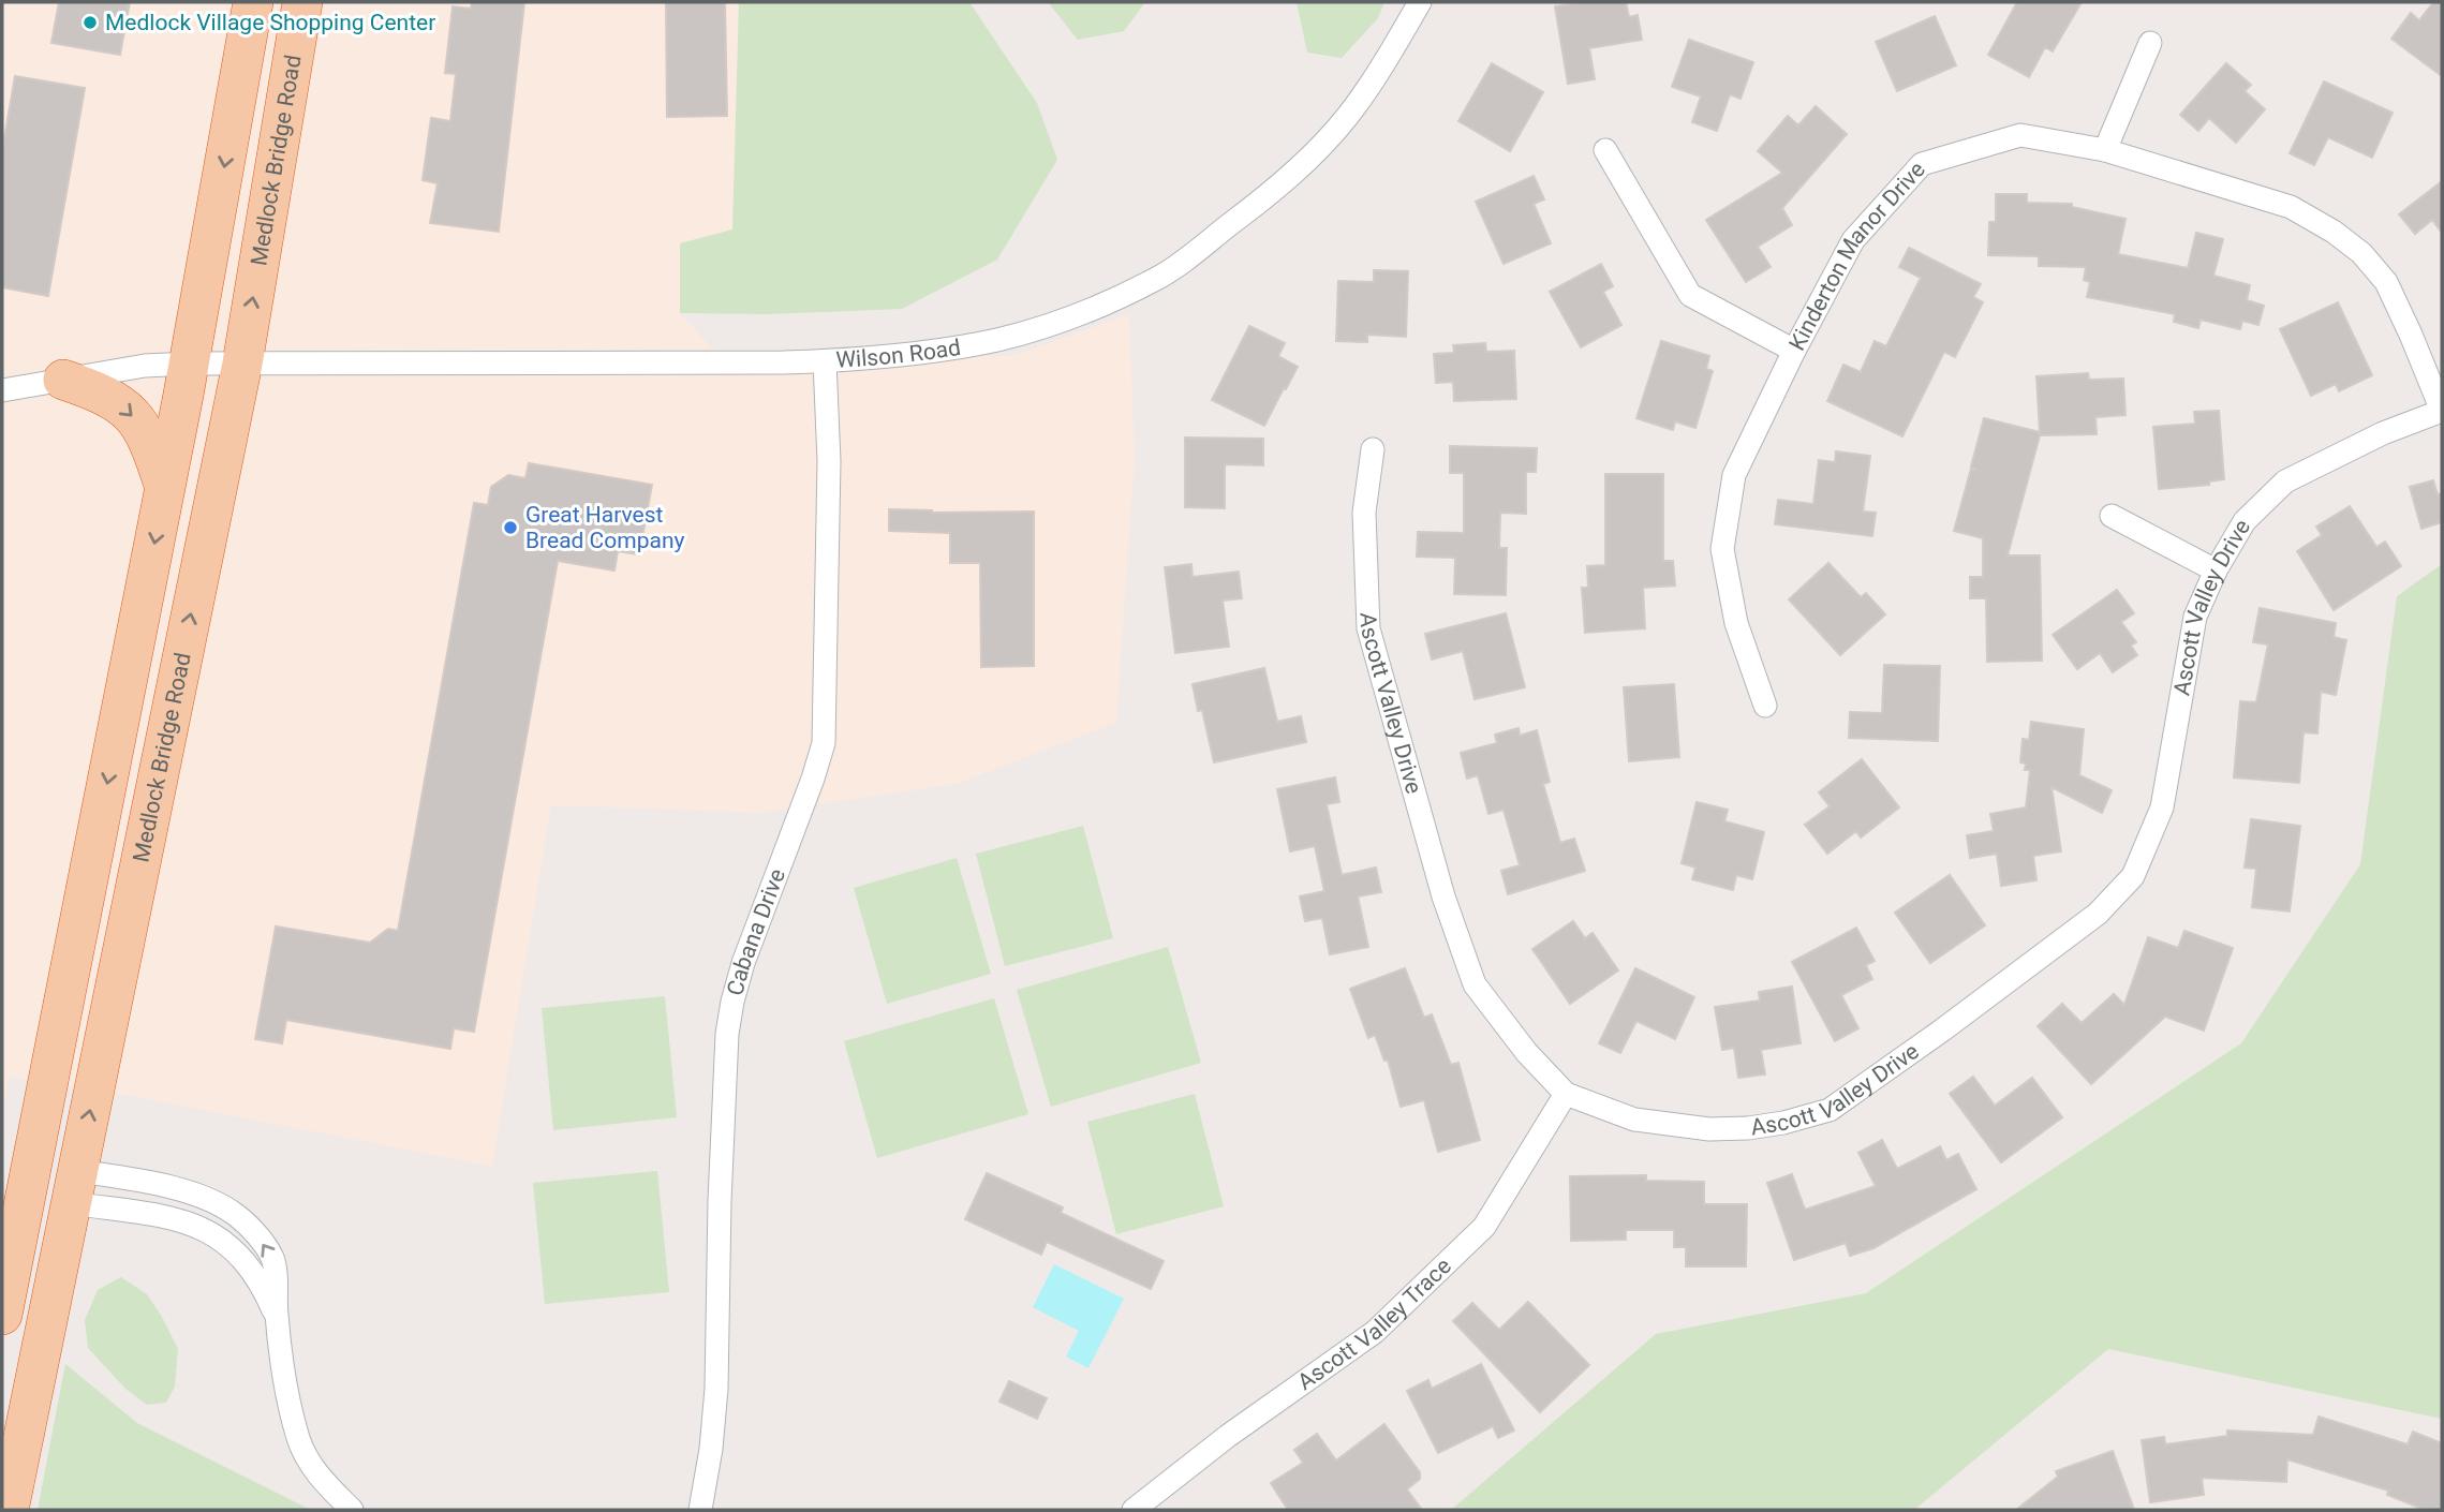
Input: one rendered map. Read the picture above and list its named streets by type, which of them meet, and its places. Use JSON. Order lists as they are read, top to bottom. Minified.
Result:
{"streets":{"highway":["Medlock Bridge Road"],"street":["Kinderton Manor Drive","Wilson Road","Ascott Valley Drive","Cabana Drive","Ascott Valley Trace"]},"crossings":[["Medlock Bridge Road","Wilson Road"],["Kinderton Manor Drive","Ascott Valley Drive"],["Wilson Road","Cabana Drive"],["Ascott Valley Drive","Ascott Valley Trace"]],"places":["Medlock Village Shopping Center","Great Harvest Bread Company"]}
